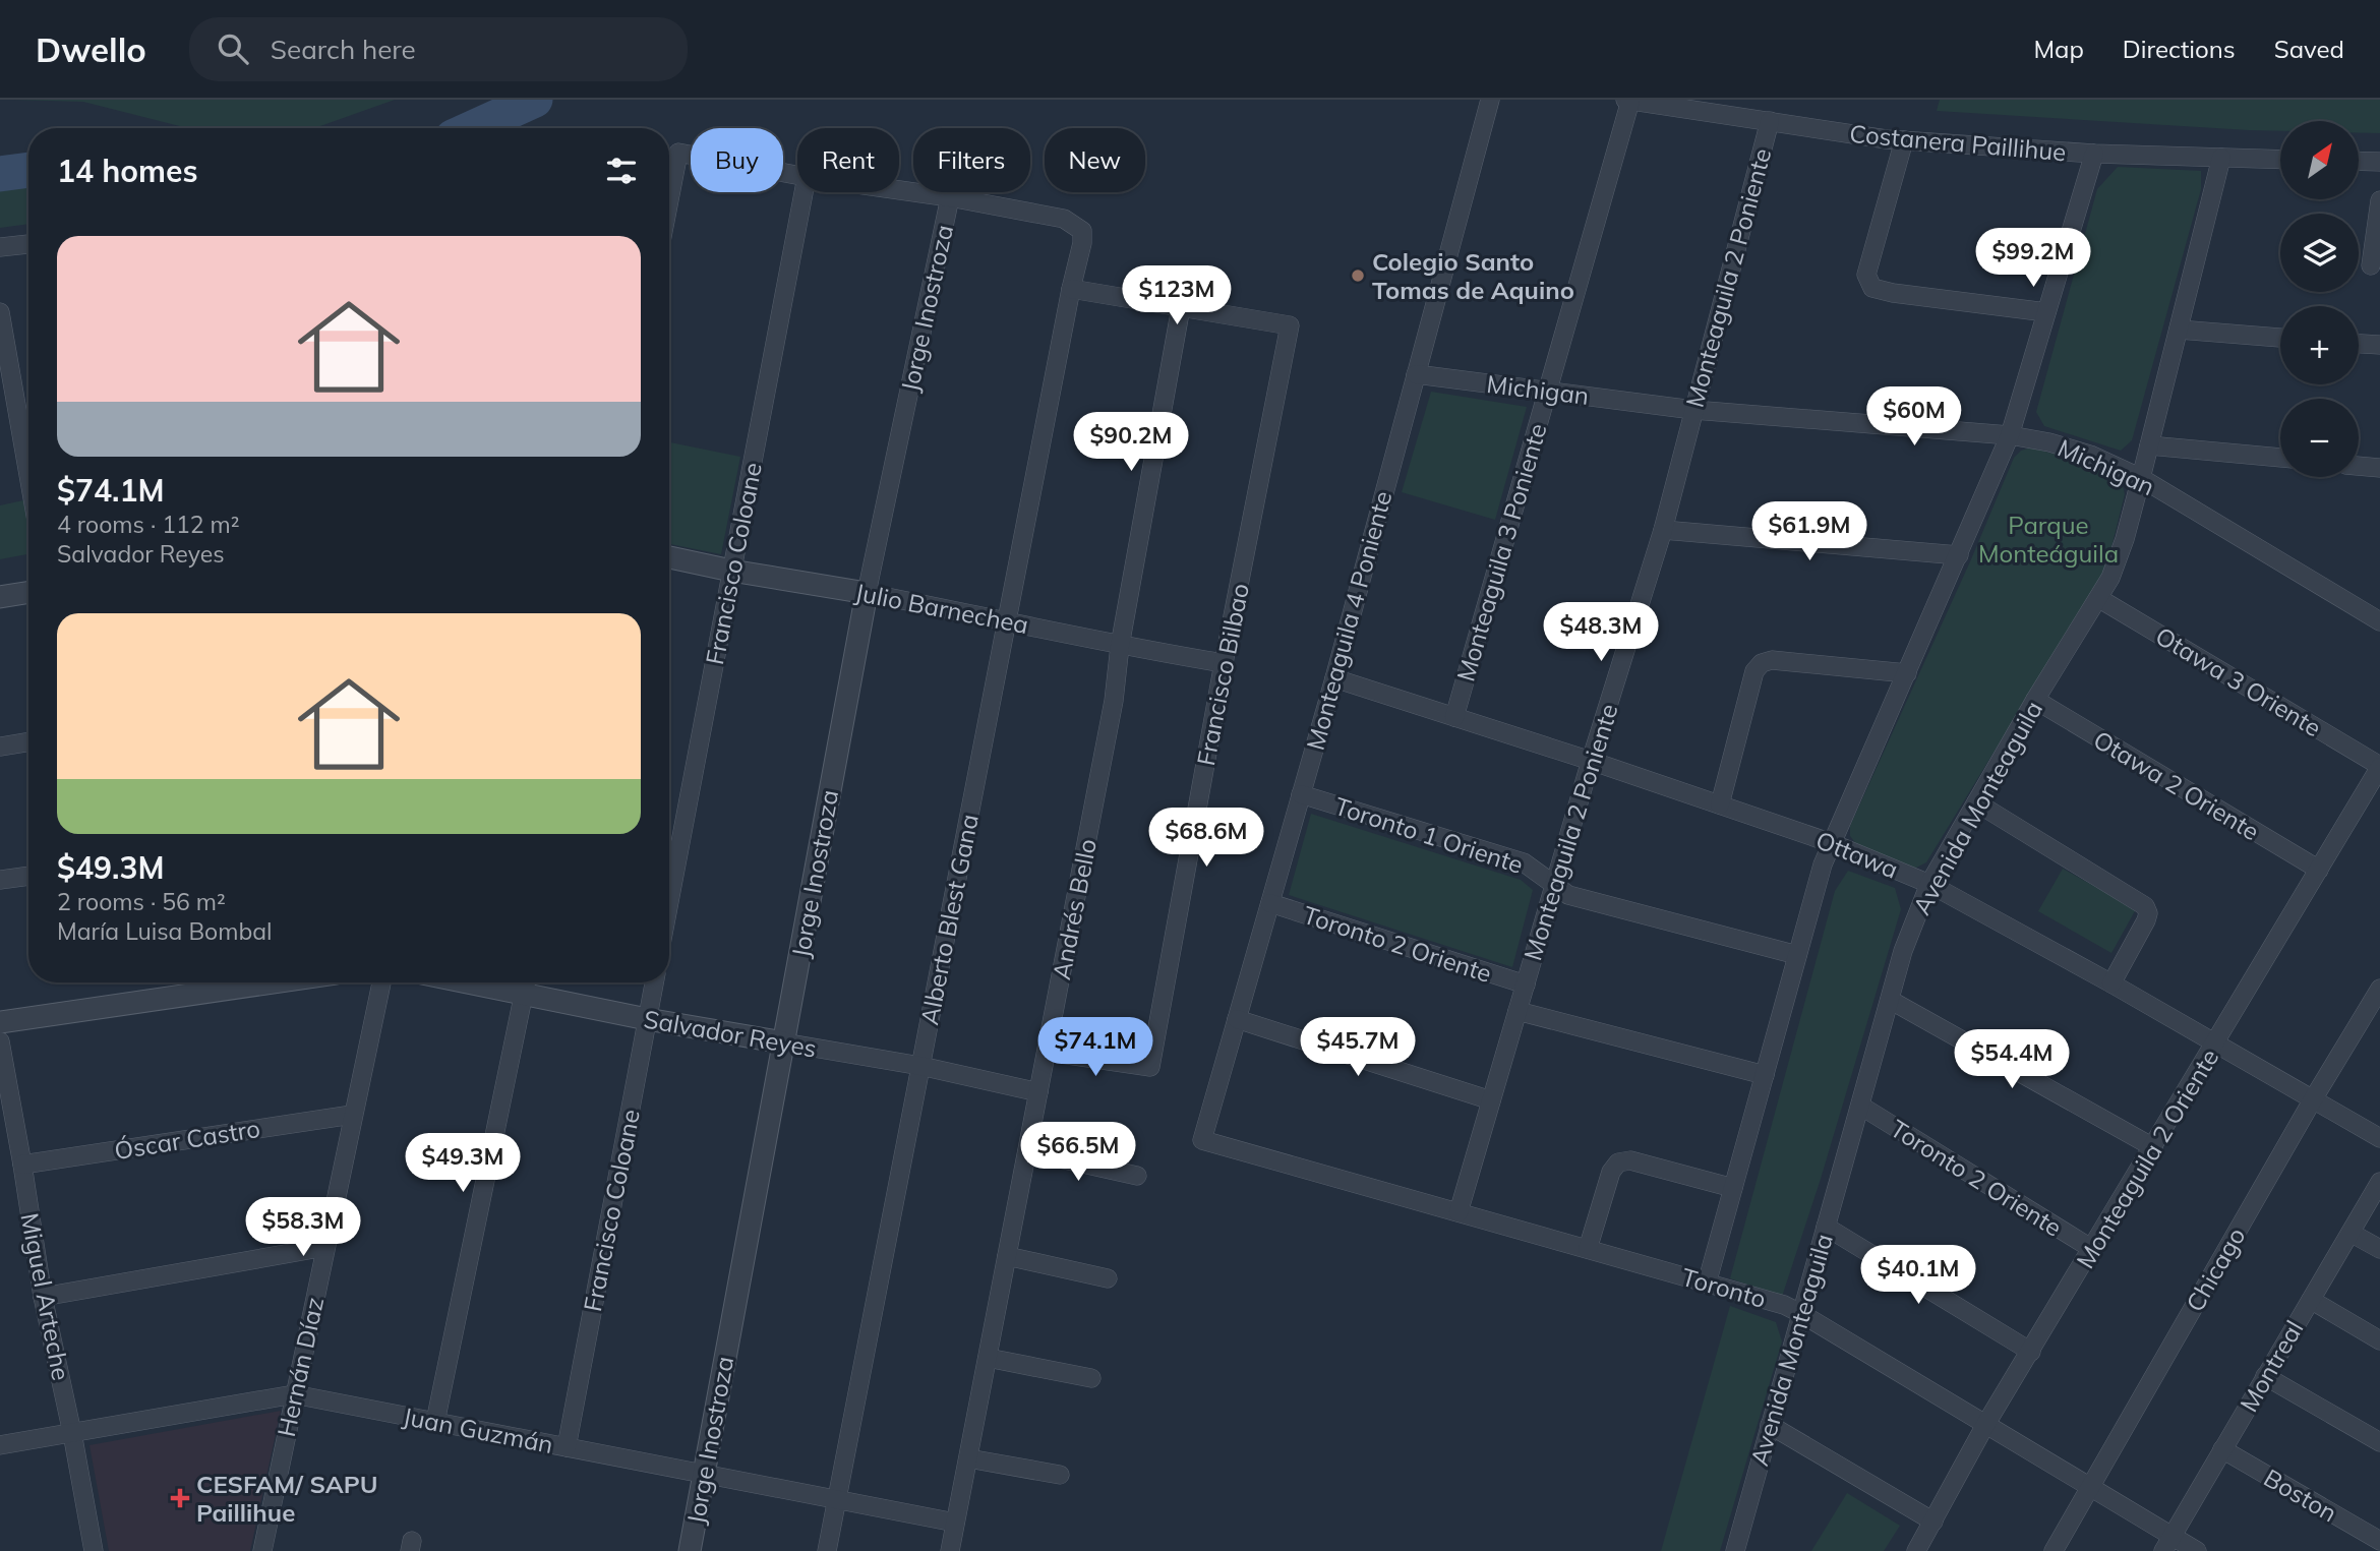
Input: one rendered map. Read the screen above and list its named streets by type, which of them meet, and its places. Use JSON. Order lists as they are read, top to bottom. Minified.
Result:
{"streets":{"street":["Costanera Paillihue","Monteaguila 2 Poniente","Jorge Inostroza","Michigan","Monteaguila 3 Poniente","Francisco Coloane","Julio Barnechea","Monteaguila 4 Poniente","Francisco Bilbao","Otawa 3 Oriente","Otawa 2 Oriente","Avenida Monteaguila","Toronto 1 Oriente","Ottawa","Andrés Bello","Alberto Blest Gana","Toronto 2 Oriente","Salvador Reyes","Óscar Castro","Monteaguila 2 Oriente","Chicago","Toronto","Miguel Arteche","Montreal","Hernán Díaz","Juan Guzmán","Boston"]},"crossings":[["Costanera Paillihue","Monteaguila 2 Poniente"],["Costanera Paillihue","Monteaguila 3 Poniente"],["Costanera Paillihue","Avenida Monteaguila"],["Monteaguila 2 Poniente","Michigan"],["Monteaguila 2 Poniente","Toronto 1 Oriente"],["Monteaguila 2 Poniente","Ottawa"],["Monteaguila 2 Poniente","Toronto 2 Oriente"],["Monteaguila 2 Poniente","Toronto"],["Jorge Inostroza","Julio Barnechea"],["Jorge Inostroza","Alberto Blest Gana"],["Jorge Inostroza","Salvador Reyes"],["Jorge Inostroza","Juan Guzmán"],["Michigan","Monteaguila 3 Poniente"],["Michigan","Monteaguila 4 Poniente"],["Michigan","Avenida Monteaguila"],["Monteaguila 3 Poniente","Ottawa"],["Francisco Coloane","Julio Barnechea"],["Francisco Coloane","Salvador Reyes"],["Francisco Coloane","Juan Guzmán"],["Julio Barnechea","Francisco Bilbao"],["Julio Barnechea","Andrés Bello"],["Julio Barnechea","Alberto Blest Gana"],["Monteaguila 4 Poniente","Toronto 1 Oriente"],["Monteaguila 4 Poniente","Ottawa"],["Monteaguila 4 Poniente","Toronto 2 Oriente"],["Monteaguila 4 Poniente","Toronto"],["Francisco Bilbao","Andrés Bello"],["Otawa 3 Oriente","Avenida Monteaguila"],["Otawa 3 Oriente","Monteaguila 2 Oriente"],["Otawa 2 Oriente","Avenida Monteaguila"],["Otawa 2 Oriente","Monteaguila 2 Oriente"],["Avenida Monteaguila","Ottawa"],["Avenida Monteaguila","Toronto 2 Oriente"],["Avenida Monteaguila","Toronto"],["Ottawa","Monteaguila 2 Oriente"],["Ottawa","Chicago"],["Andrés Bello","Salvador Reyes"],["Andrés Bello","Juan Guzmán"],["Alberto Blest Gana","Salvador Reyes"],["Alberto Blest Gana","Juan Guzmán"],["Toronto 2 Oriente","Monteaguila 2 Oriente"],["Óscar Castro","Miguel Arteche"],["Óscar Castro","Hernán Díaz"],["Monteaguila 2 Oriente","Toronto"],["Chicago","Toronto"],["Toronto","Montreal"],["Miguel Arteche","Juan Guzmán"],["Montreal","Boston"],["Hernán Díaz","Juan Guzmán"]],"parks":["Parque Monteáguila"],"places":{"other":["Colegio Santo Tomas de Aquino"],"health":["CESFAM/ SAPU Paillihue"]},"north":"top right","page":{"header":"Dwello","search":"Search here","nav":["Map","Directions","Saved"],"map_buttons":["+","−"],"chip":["Buy","Rent","Filters","New"],"heading":"14 homes","list":[{"name":"$74.1M","note":"4 rooms · 112 m² · Salvador Reyes"},{"name":"$49.3M","note":"2 rooms · 56 m² · María Luisa Bombal"}],"price":["$99.2M","$123M","$60M","$90.2M","$61.9M","$48.3M","$68.6M","$74.1M","$45.7M","$54.4M","$66.5M","$49.3M","$58.3M","$40.1M"]}}
